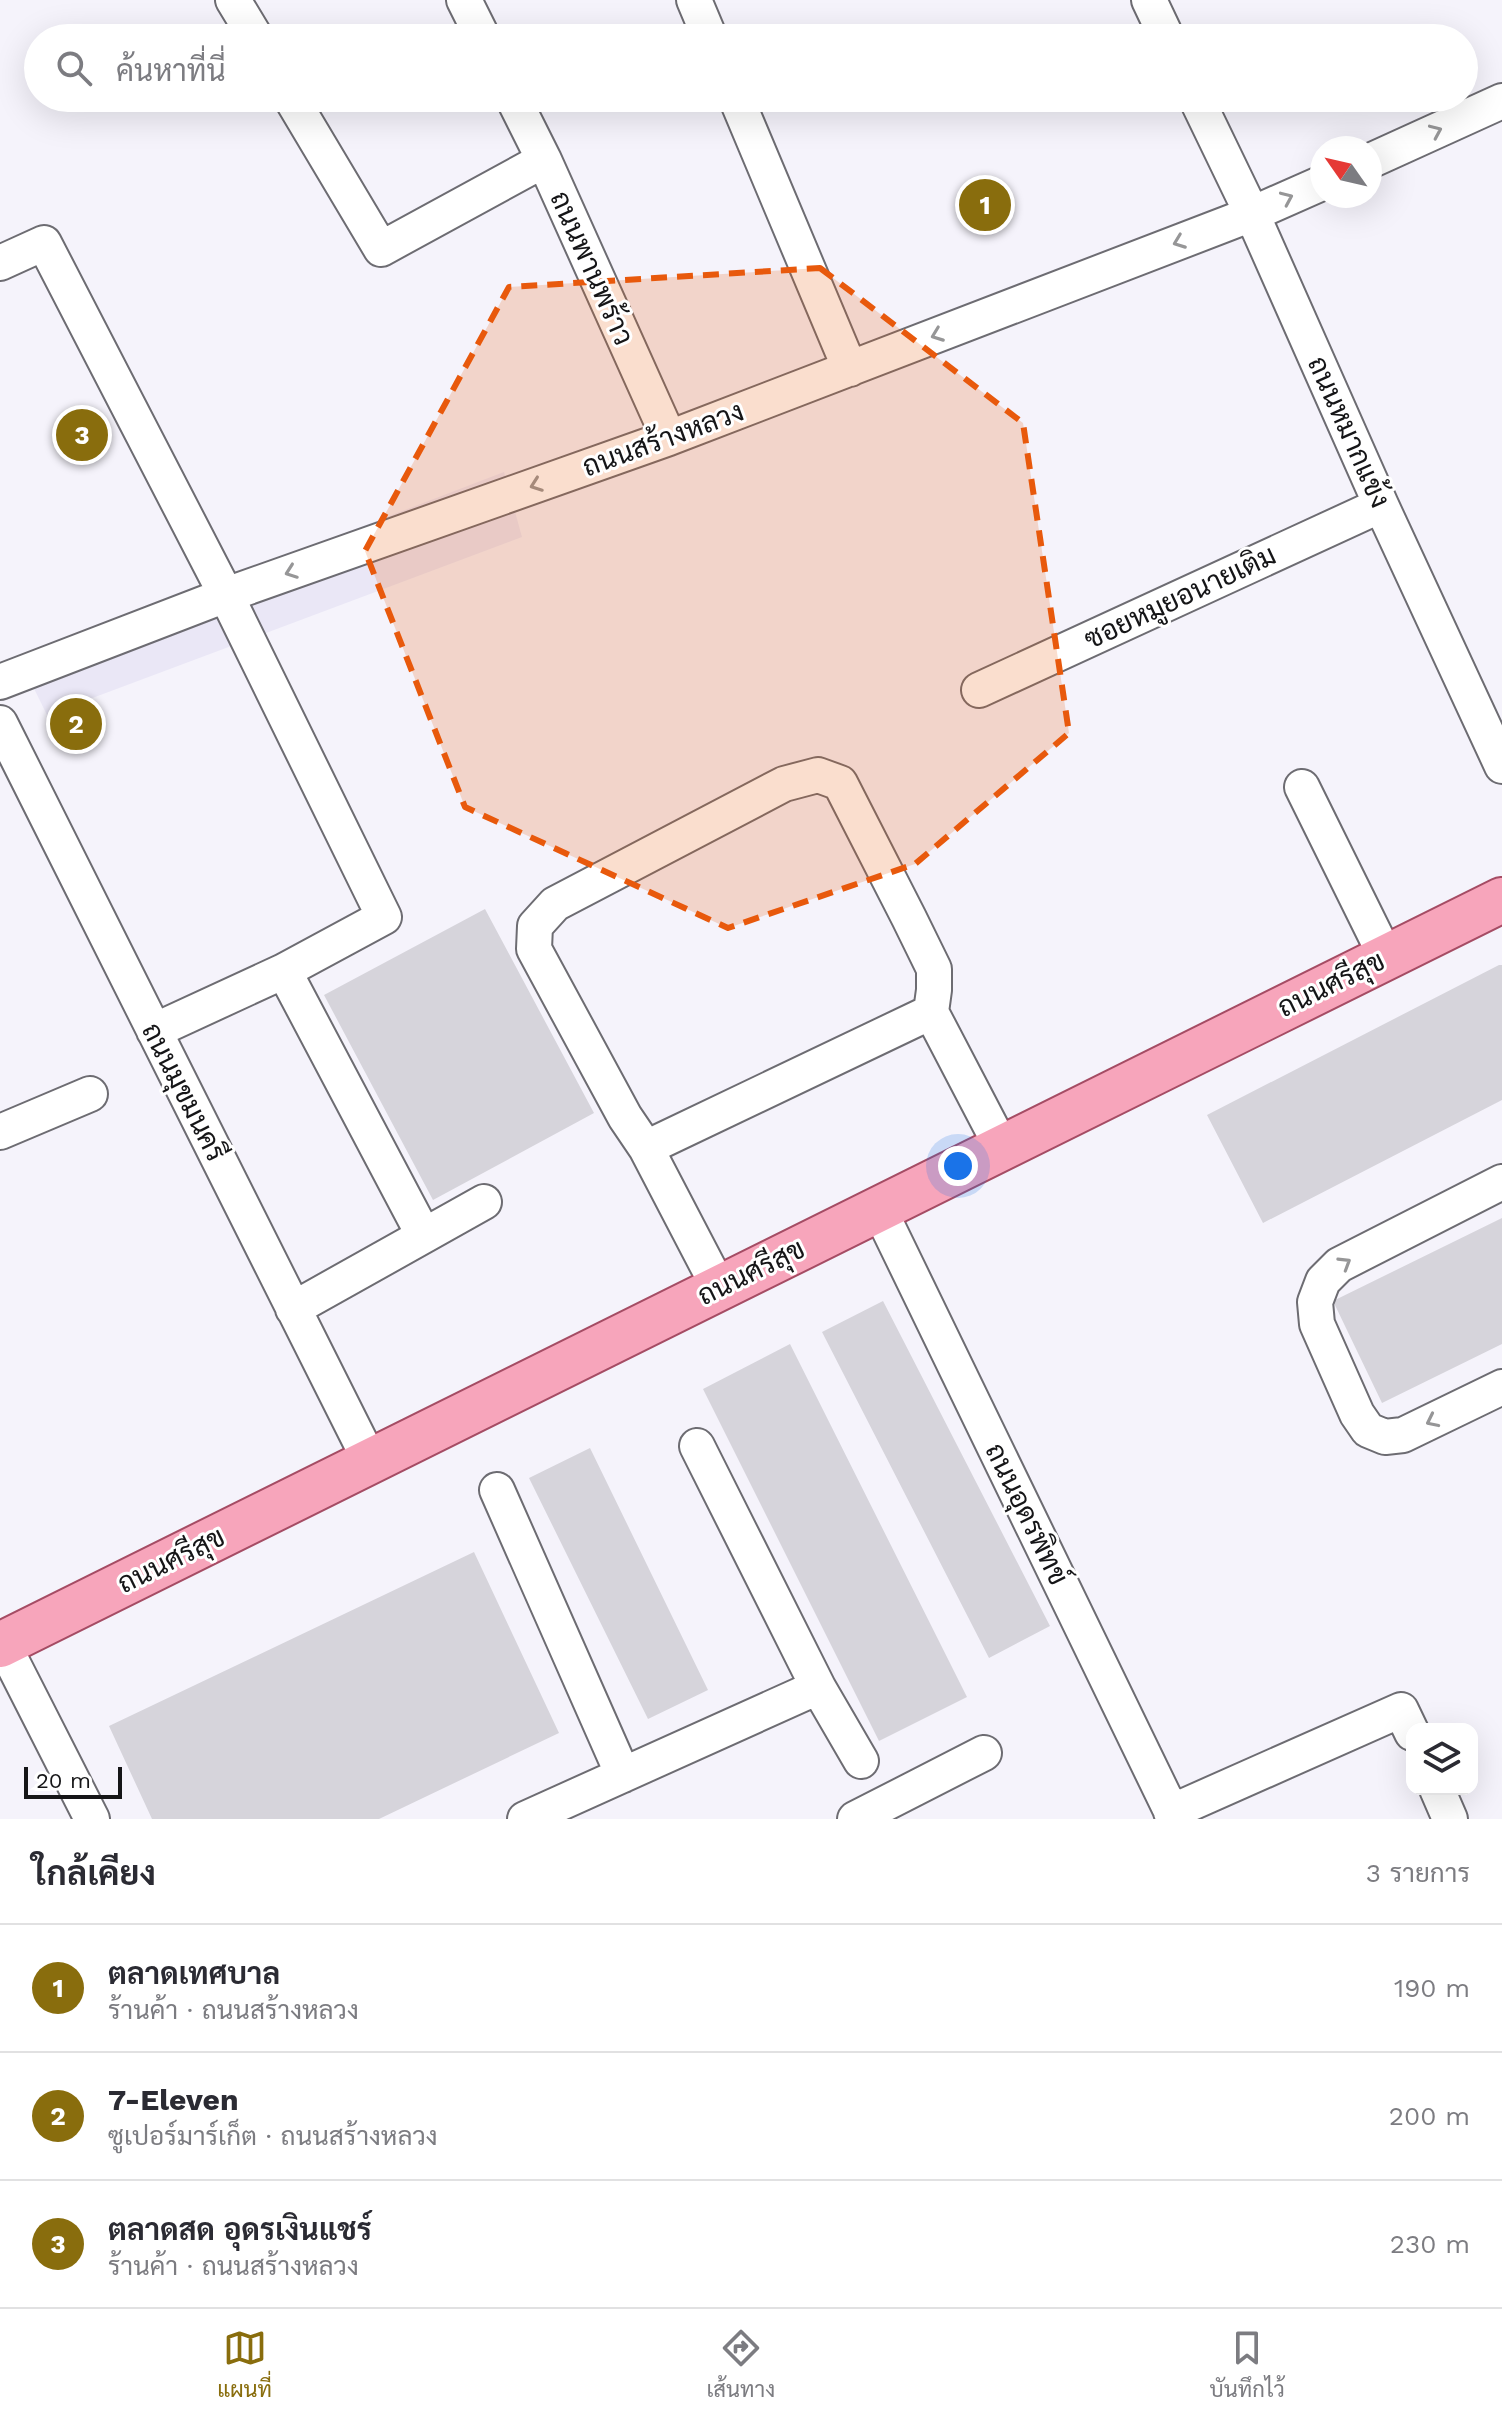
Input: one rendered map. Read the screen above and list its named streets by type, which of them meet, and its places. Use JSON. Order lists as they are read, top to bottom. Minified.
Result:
{"streets":{"main road":["ถนนศรีสุข"],"street":["ถนนพานพร้าว","ถนนหมากแข้ง","ถนนสร้างหลวง","ซอยหมูยอนายเติม","ถนนมุขมนครี","ถนนอุดรพิทข์"]},"crossings":[["ถนนพานพร้าว","ถนนสร้างหลวง"],["ถนนหมากแข้ง","ถนนสร้างหลวง"],["ถนนหมากแข้ง","ซอยหมูยอนายเติม"],["ถนนศรีสุข","ถนนมุขมนครี"],["ถนนศรีสุข","ถนนอุดรพิทข์"]],"one_way":["ถนนสร้างหลวง"],"scale_bar":"20 m","north":"top left","page":{"search":"ค้นหาที่นี่","pins":["1","3","2"],"scale":"20 m","heading":["ใกล้เคียง","3 รายการ"],"list":[{"mark":"1","name":"ตลาดเทศบาล","note":"ร้านค้า · ถนนสร้างหลวง","value":"190 m"},{"mark":"2","name":"7-Eleven","note":"ซูเปอร์มาร์เก็ต · ถนนสร้างหลวง","value":"200 m"},{"mark":"3","name":"ตลาดสด อุดรเงินแชร์","note":"ร้านค้า · ถนนสร้างหลวง","value":"230 m"}],"nav":["แผนที่","เส้นทาง","บันทึกไว้"]}}
